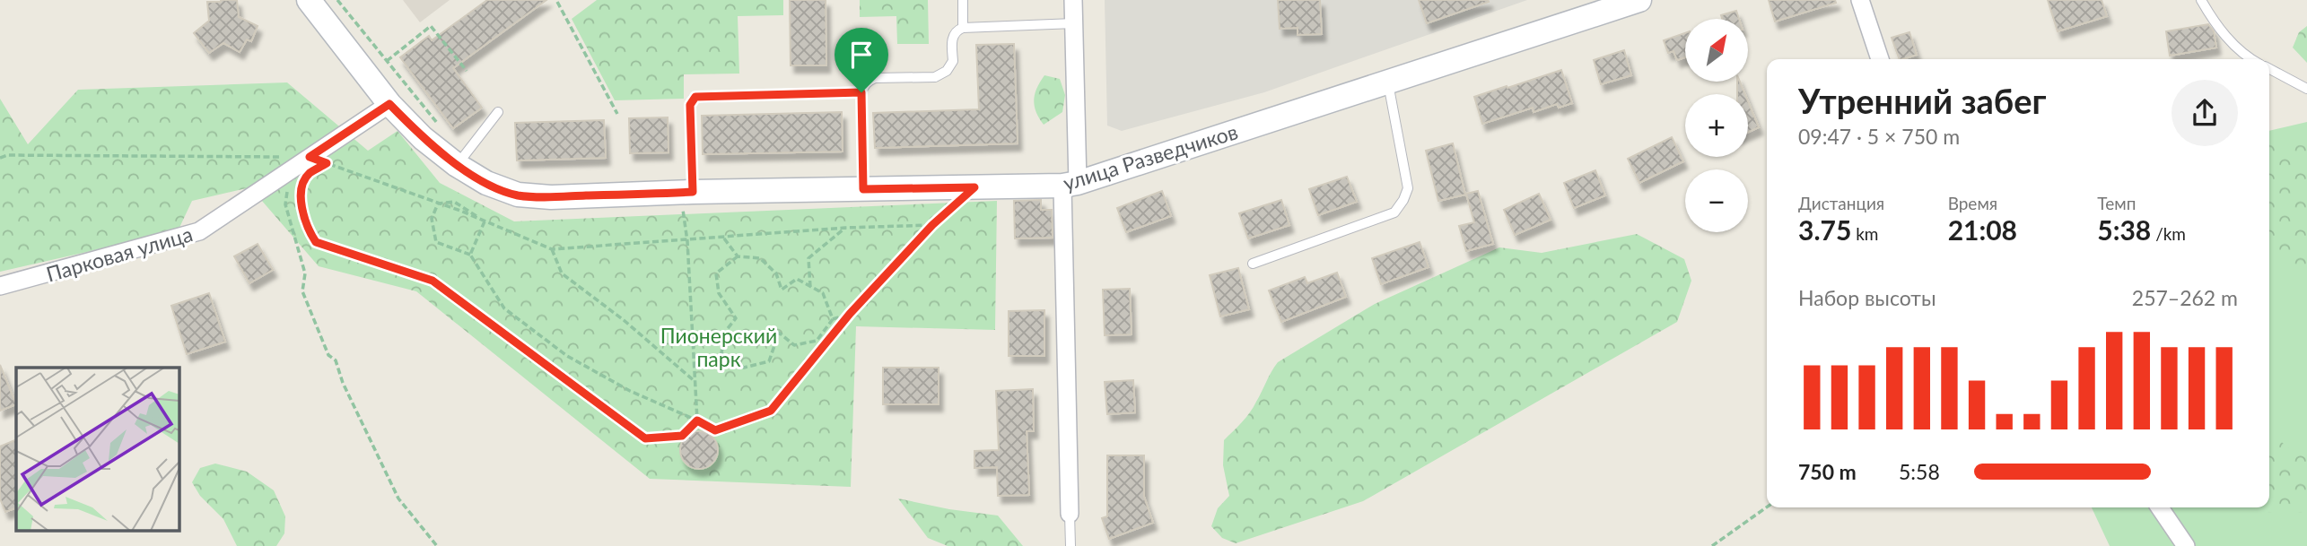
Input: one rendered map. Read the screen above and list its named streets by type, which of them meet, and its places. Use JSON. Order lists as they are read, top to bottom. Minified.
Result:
{"streets":{"street":["улица Разведчиков","Парковая улица"]},"crossings":[["улица Разведчиков","Парковая улица"]],"parks":["Пионерский парк"],"north":"top right","page":{"map_buttons":["+","−"],"heading":["Утренний забег","09:47 · 5 × 750 m"],"stats":[["Дистанция","3.75 km"],["Время","21:08"],["Темп","5:38 /km"]],"chart":["Набор высоты","257–262 m"],"list":[{"name":"750 m","note":"5:58"}]}}
